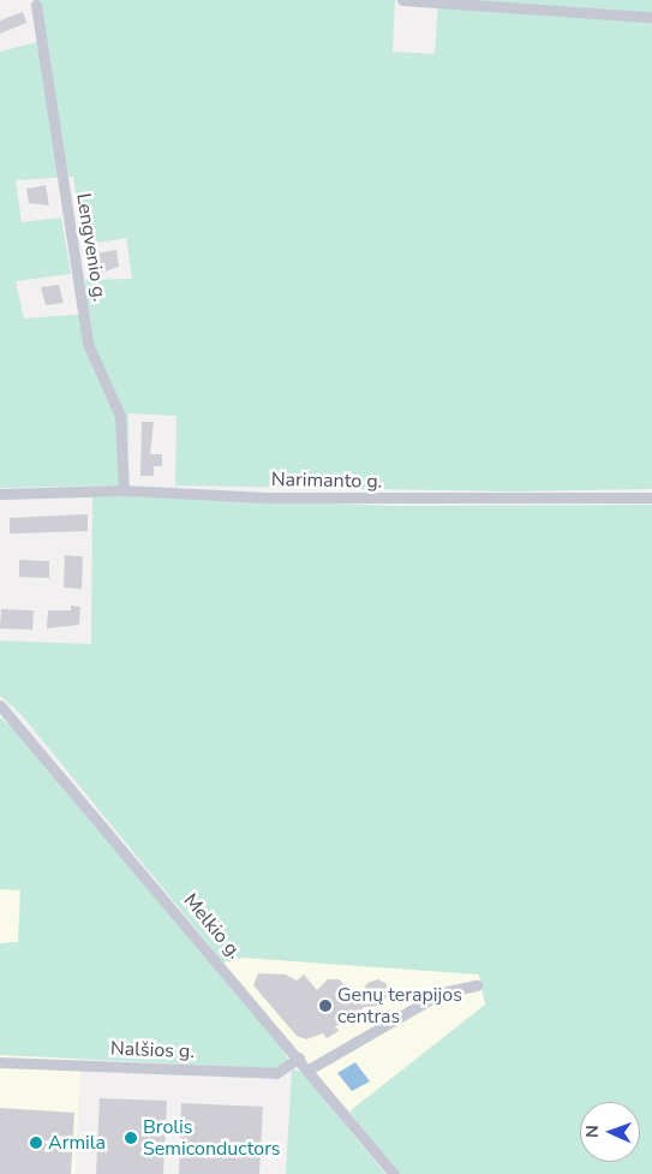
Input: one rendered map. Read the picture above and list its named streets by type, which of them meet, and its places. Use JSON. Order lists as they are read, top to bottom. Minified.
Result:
{"streets":{"street":["Lengvenio g.","Narimanto g.","Melkio g.","Nalšios g."]},"crossings":[["Lengvenio g.","Narimanto g."],["Melkio g.","Nalšios g."]],"places":["Genų terapijos centras","Brolis Semiconductors","Armila"],"north":"left"}
